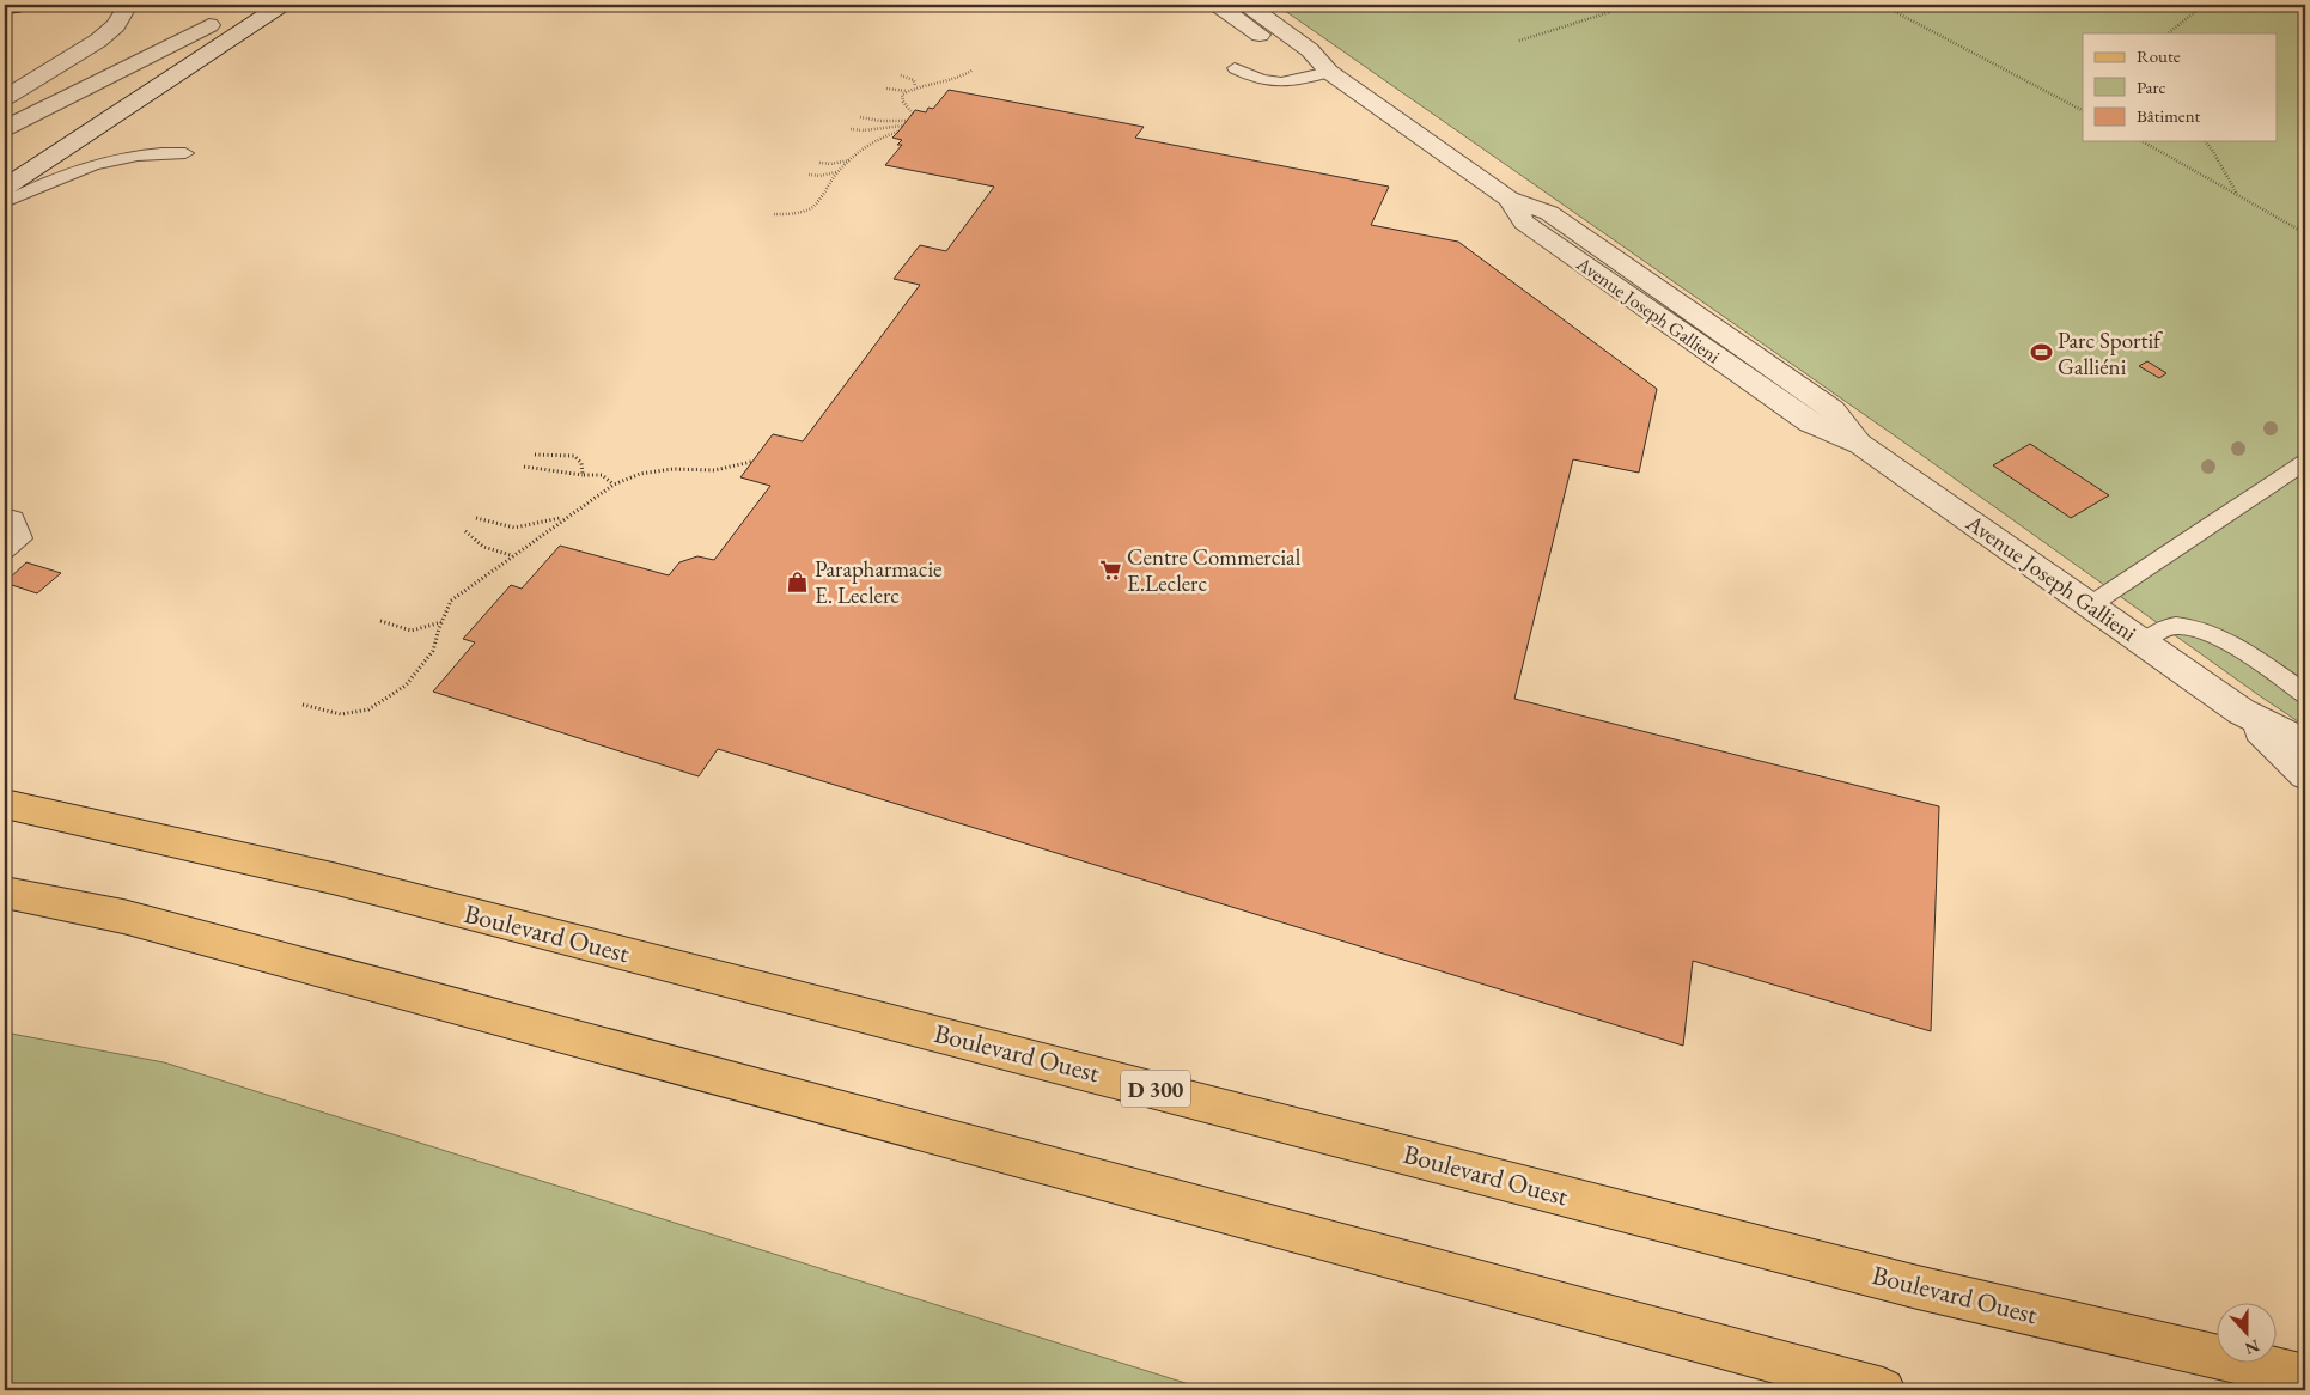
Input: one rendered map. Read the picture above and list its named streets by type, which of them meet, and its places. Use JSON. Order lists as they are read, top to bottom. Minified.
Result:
{"streets":{"main road":["Boulevard Ouest","D 300"],"street":["Avenue Joseph Gallieni"]},"places":{"sports":["Parc Sportif Galliéni"],"supermarket":["Centre Commercial E.Leclerc"],"shop":["Parapharmacie E. Leclerc"]},"legend":["Route","Parc","Bâtiment"],"north":"bottom"}
